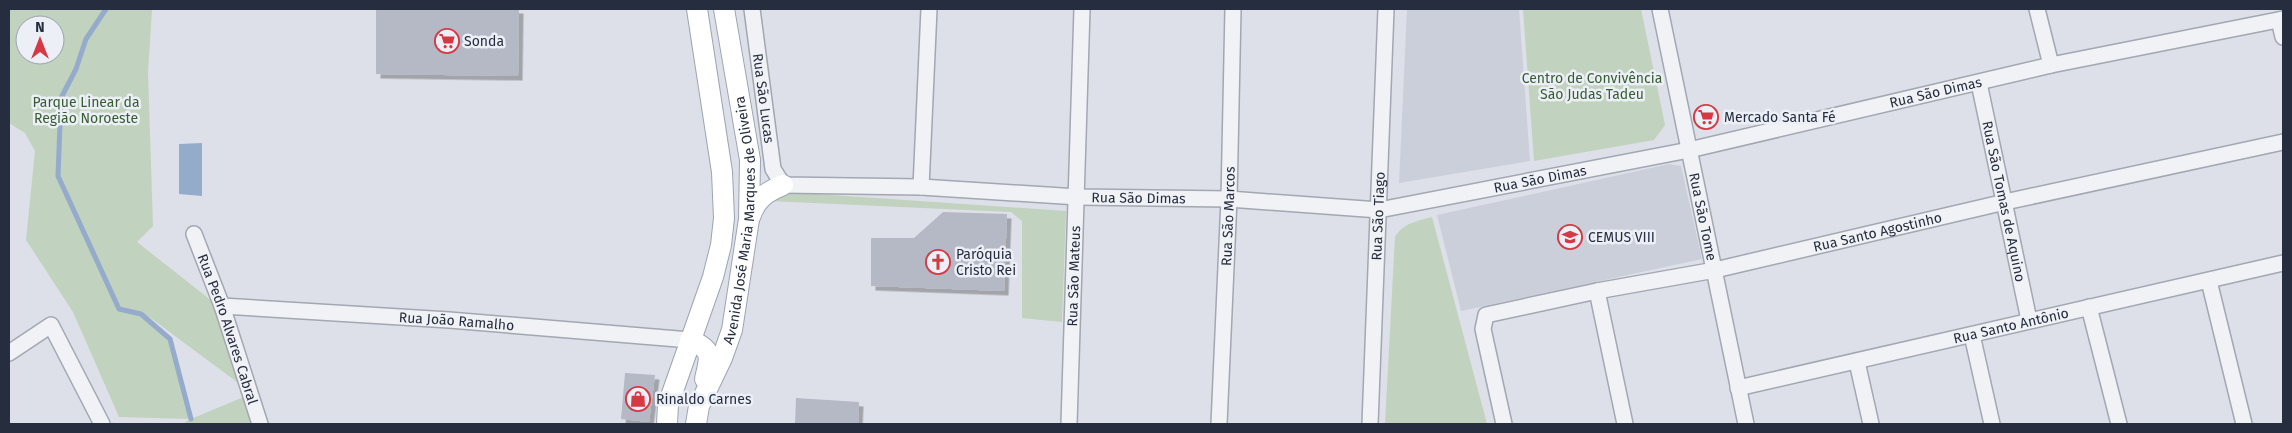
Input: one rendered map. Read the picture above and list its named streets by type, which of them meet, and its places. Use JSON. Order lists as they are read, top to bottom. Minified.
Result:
{"streets":{"main road":["Avenida José Maria Marques de Oliveira"],"street":["Rua São Dimas","Rua São Lucas","Rua São Tomas de Aquino","Rua São Tiago","Rua São Tome","Rua São Marcos","Rua Santo Agostinho","Rua São Mateus","Rua João Ramalho","Rua Santo Antônio","Rua Pedro Alvares Cabral"]},"crossings":[["Rua São Dimas","Rua São Lucas"],["Rua São Dimas","Rua São Tomas de Aquino"],["Rua São Dimas","Rua São Tiago"],["Rua São Dimas","Rua São Tome"],["Rua São Dimas","Rua São Marcos"],["Rua São Dimas","Rua São Mateus"],["Rua São Tomas de Aquino","Rua Santo Agostinho"],["Rua São Tomas de Aquino","Rua Santo Antônio"],["Rua São Tome","Rua Santo Agostinho"],["Rua São Tome","Rua Santo Antônio"],["Avenida José Maria Marques de Oliveira","Rua João Ramalho"],["Rua João Ramalho","Rua Pedro Alvares Cabral"]],"parks":["Centro de Convivência São Judas Tadeu","Parque Linear da Região Noroeste"],"places":{"supermarket":["Sonda","Mercado Santa Fé"],"school or university":["CEMUS VIII"],"church":["Paróquia Cristo Rei"],"shop":["Rinaldo Carnes"]},"north":"top"}
